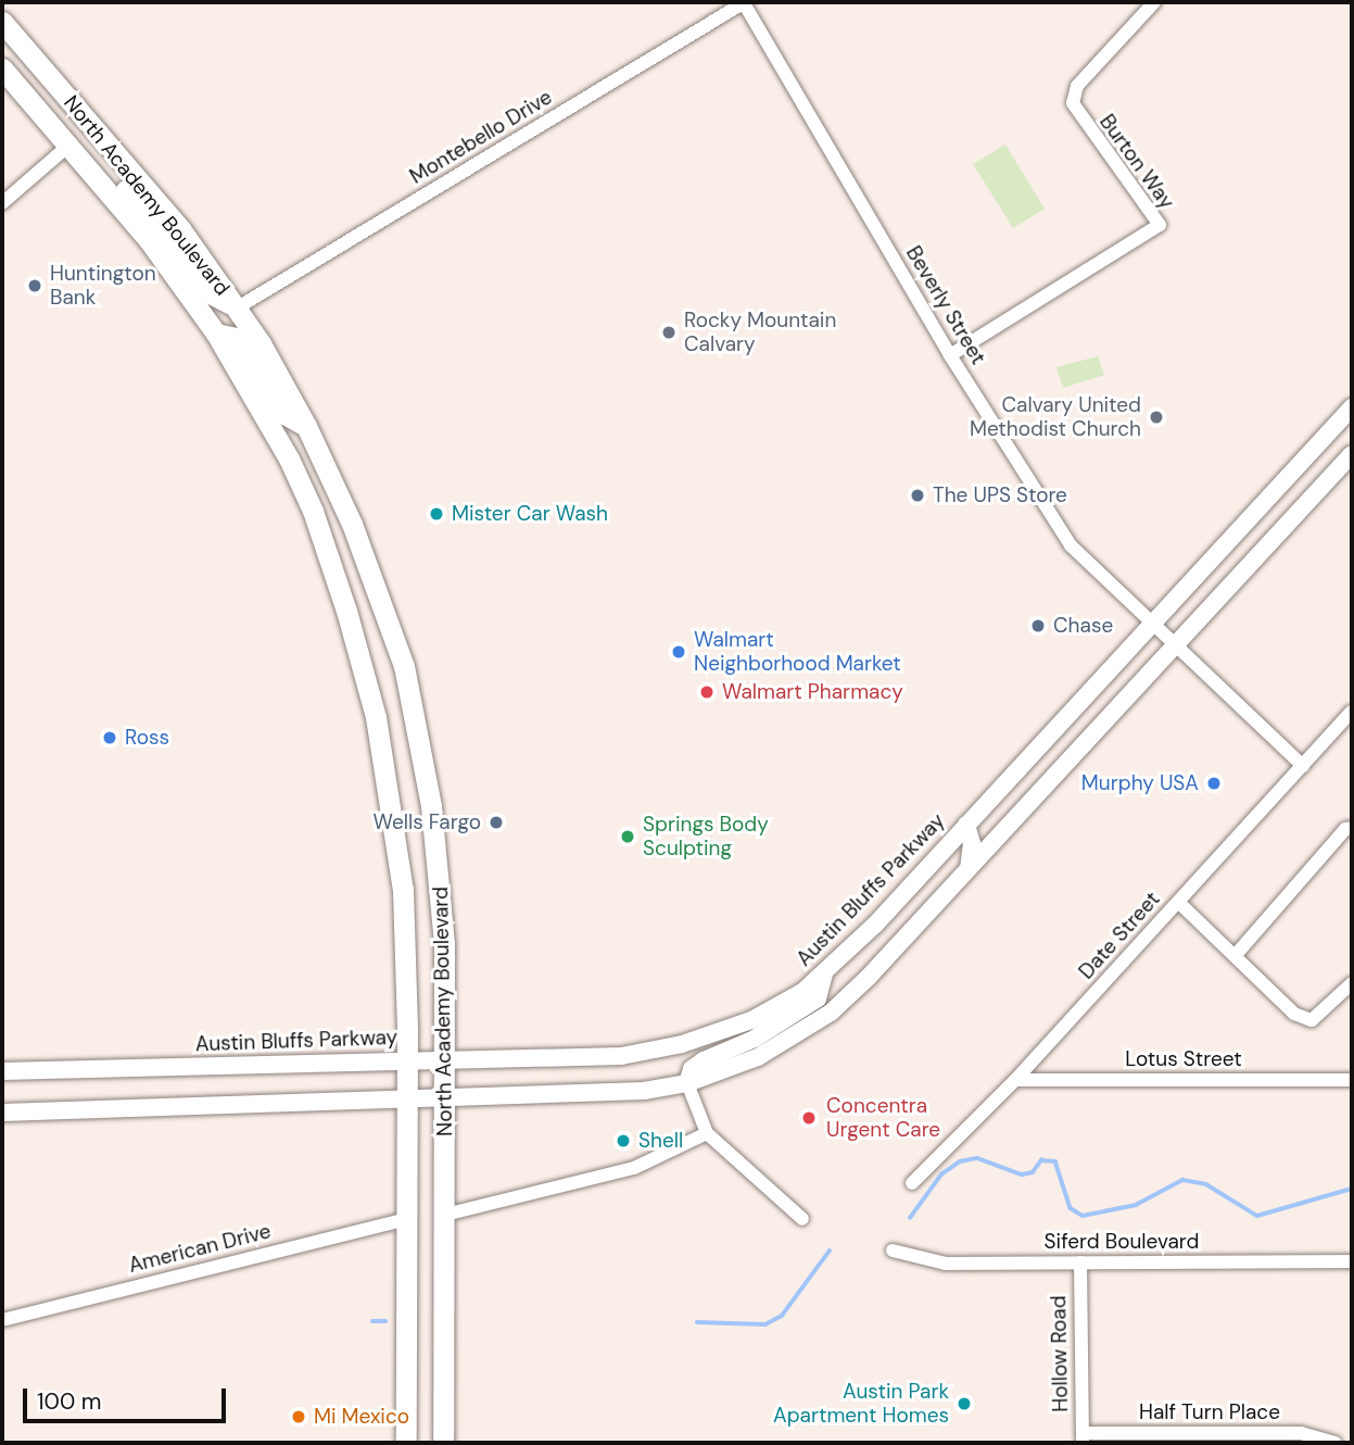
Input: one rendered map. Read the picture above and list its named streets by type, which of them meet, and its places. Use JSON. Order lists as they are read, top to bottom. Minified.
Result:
{"streets":{"highway":["North Academy Boulevard"],"main road":["Austin Bluffs Parkway"],"street":["Montebello Drive","Burton Way","Beverly Street","Date Street","Lotus Street","Siferd Boulevard","American Drive","Hollow Road","Half Turn Place"]},"crossings":[["Montebello Drive","North Academy Boulevard"],["Montebello Drive","Beverly Street"],["Burton Way","Beverly Street"],["North Academy Boulevard","Austin Bluffs Parkway"],["North Academy Boulevard","American Drive"],["Beverly Street","Austin Bluffs Parkway"],["Beverly Street","Date Street"],["Date Street","Lotus Street"],["Siferd Boulevard","Hollow Road"],["Hollow Road","Half Turn Place"]],"places":["Huntington Bank","Rocky Mountain Calvary","Calvary United Methodist Church","The UPS Store","Mister Car Wash","Chase","Walmart Neighborhood Market","Walmart Pharmacy","Ross","Murphy USA","Wells Fargo","Springs Body Sculpting","Concentra Urgent Care","Shell","Austin Park Apartment Homes","Mi Mexico"],"scale_bar":"100 m"}
